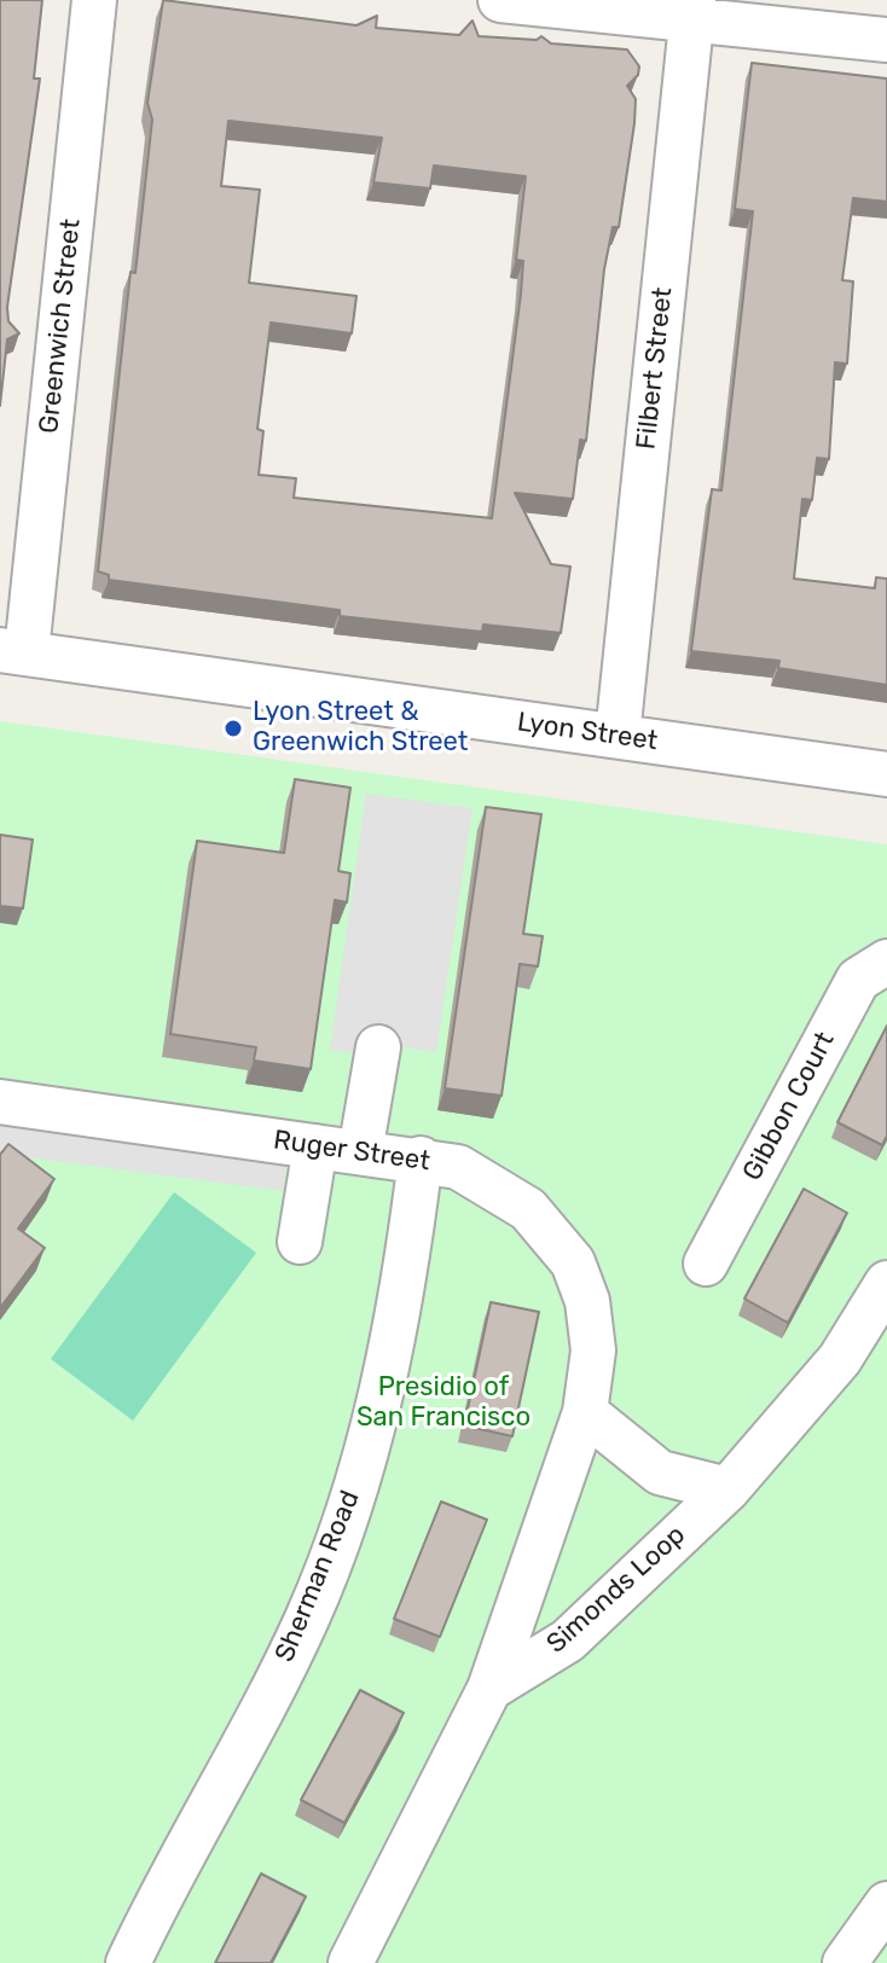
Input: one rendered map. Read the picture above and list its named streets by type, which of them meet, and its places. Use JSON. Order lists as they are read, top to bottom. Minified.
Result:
{"streets":{"street":["Greenwich Street","Filbert Street","Lyon Street","Gibbon Court","Ruger Street","Sherman Road","Simonds Loop"]},"crossings":[["Greenwich Street","Lyon Street"],["Filbert Street","Lyon Street"],["Ruger Street","Sherman Road"],["Ruger Street","Simonds Loop"]],"parks":["Presidio of San Francisco"],"places":["Lyon Street & Greenwich Street"]}
